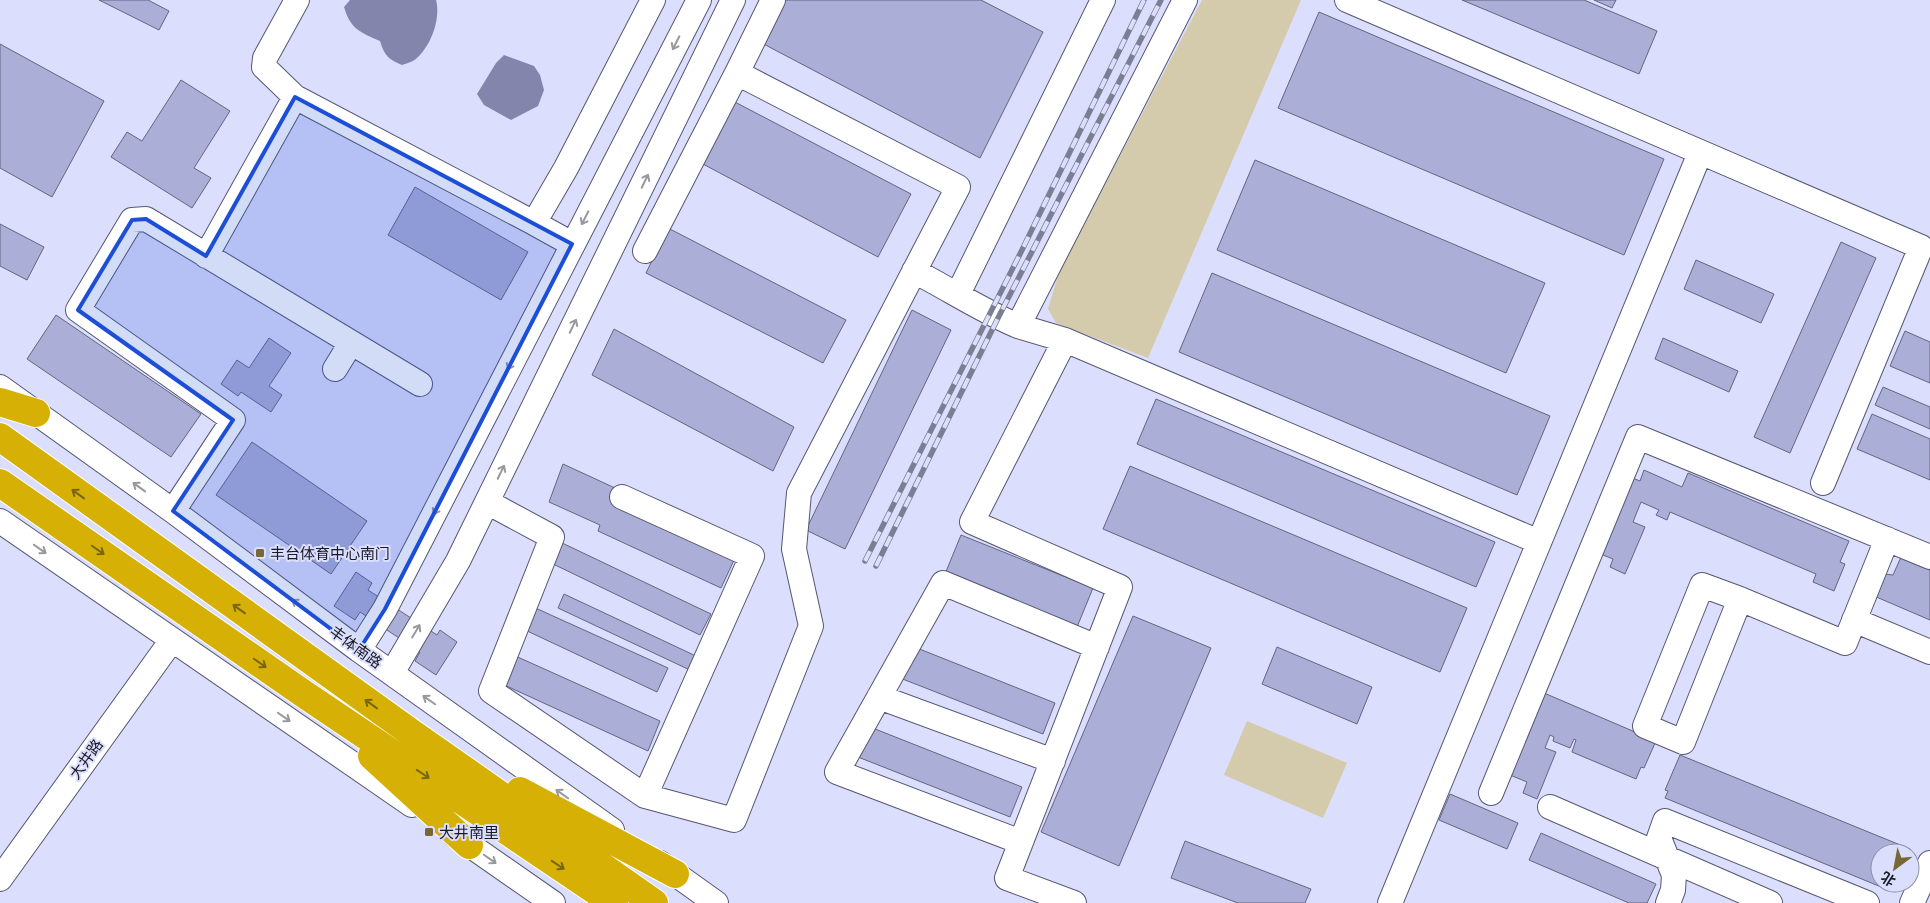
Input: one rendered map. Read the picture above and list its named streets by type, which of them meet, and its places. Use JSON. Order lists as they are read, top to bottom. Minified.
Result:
{"streets":{"street":["丰体南路","大井路"]},"places":{"transit":["丰台体育中心南门","大井南里"]},"north":"bottom left"}
